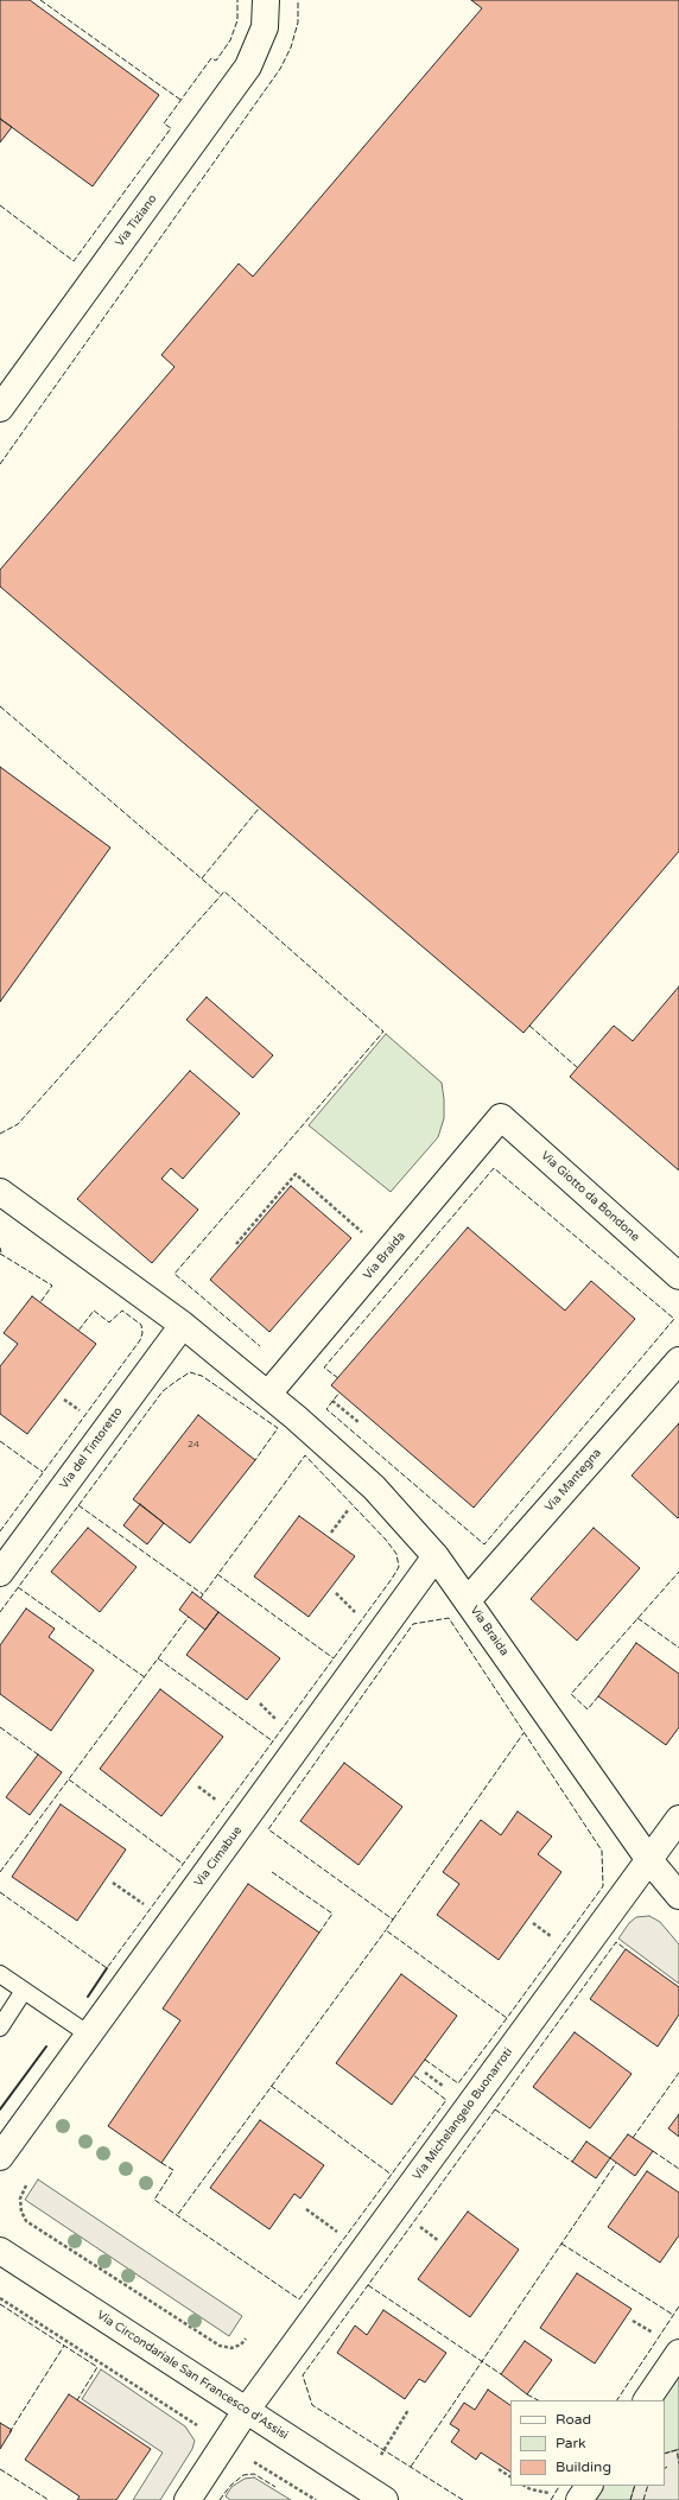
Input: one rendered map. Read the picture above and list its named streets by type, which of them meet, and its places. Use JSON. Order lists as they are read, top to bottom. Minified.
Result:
{"streets":{"street":["Via Tiziano","Via Giotto da Bondone","Via Braida","Via del Tintoretto","Via Mantegna","Via Cimabue","Via Michelangelo Buonarroti","Via Circondariale San Francesco d'Assisi"]},"crossings":[["Via Giotto da Bondone","Via Braida"],["Via Braida","Via del Tintoretto"],["Via Braida","Via Mantegna"],["Via Braida","Via Cimabue"],["Via Braida","Via Michelangelo Buonarroti"],["Via Michelangelo Buonarroti","Via Circondariale San Francesco d'Assisi"]],"house_numbers":["24"],"legend":["Road","Park","Building"]}
